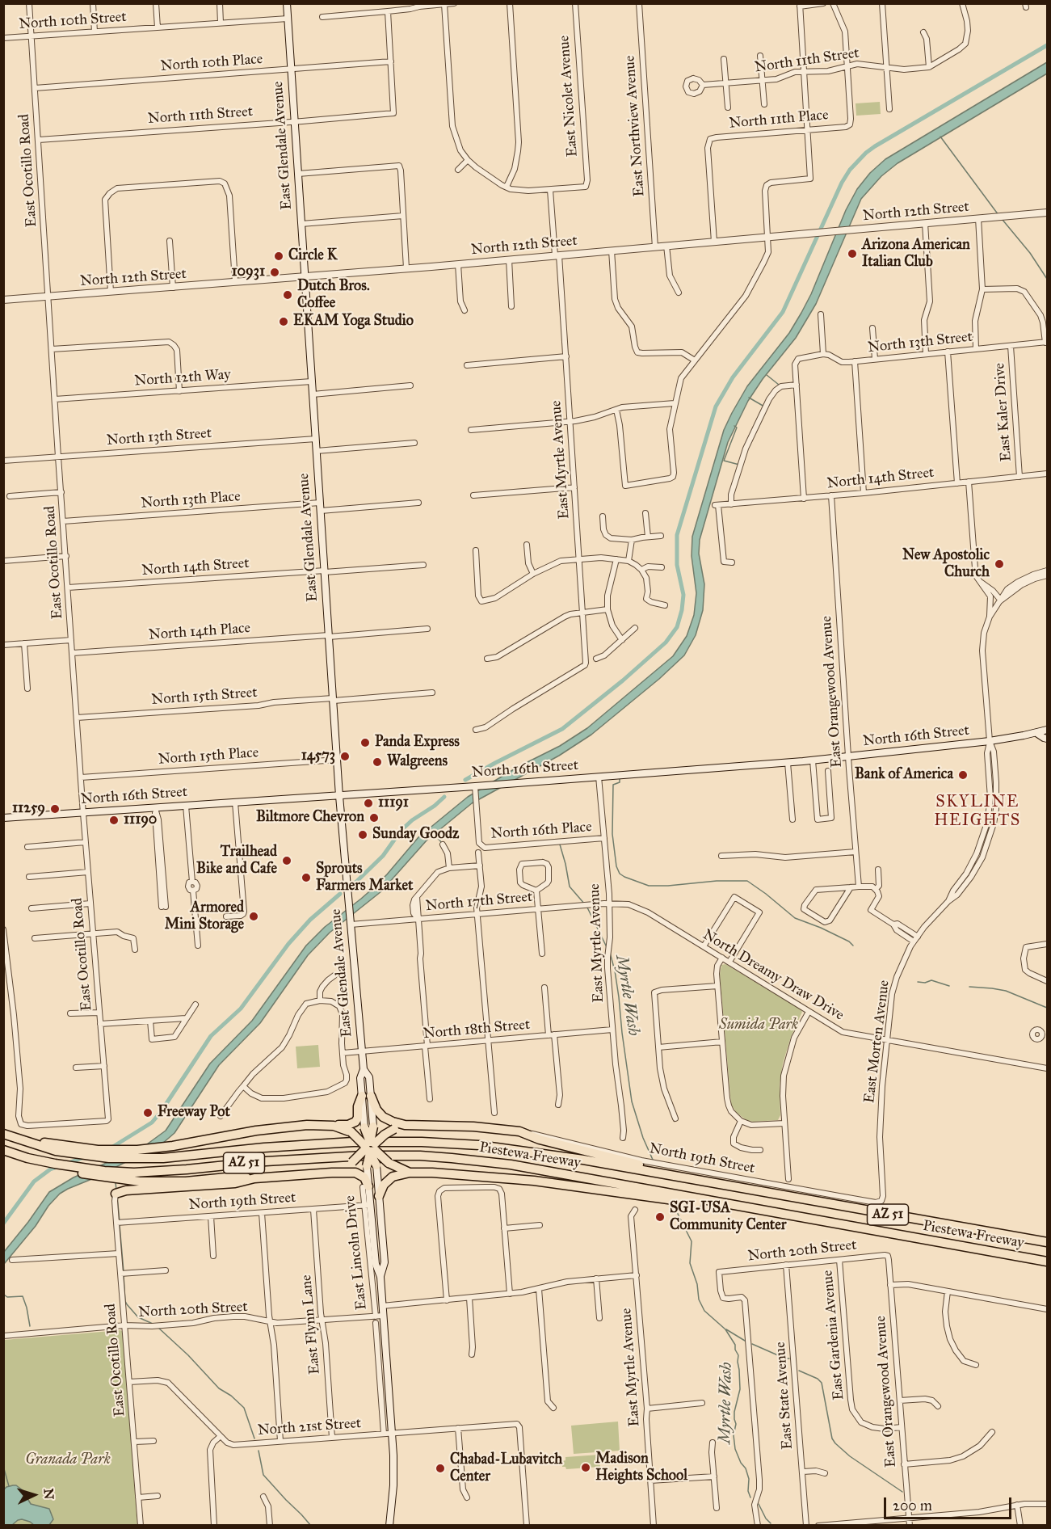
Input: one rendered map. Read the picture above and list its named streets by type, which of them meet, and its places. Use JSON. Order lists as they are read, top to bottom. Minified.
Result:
{"streets":{"highway":["Piestewa Freeway","AZ 51"],"main road":["East Glendale Avenue","North 16th Street"],"street":["North 10th Street","North 11th Street","North 10th Place","East Nicolet Avenue","North 11th Place","East Northview Avenue","East Ocotillo Road","North 12th Street","North 13th Street","North 12th Way","East Kaler Drive","East Myrtle Avenue","North 14th Street","North 13th Place","North 14th Place","East Orangewood Avenue","North 15th Street","North 15th Place","North 16th Place","North 17th Street","North Dreamy Draw Drive","North 18th Street","East Morten Avenue","North 19th Street","North 20th Street","East Lincoln Drive","East Flynn Lane","East Gardenia Avenue","East State Avenue","North 21st Street"]},"crossings":[["North 10th Street","East Glendale Avenue"],["North 10th Street","East Ocotillo Road"],["North 11th Street","North 10th Place"],["North 11th Street","North 11th Place"],["North 11th Street","East Glendale Avenue"],["North 11th Street","East Ocotillo Road"],["North 10th Place","East Glendale Avenue"],["North 10th Place","East Ocotillo Road"],["East Nicolet Avenue","East Myrtle Avenue"],["North 11th Place","North 12th Street"],["East Northview Avenue","North 12th Street"],["East Glendale Avenue","North 12th Street"],["East Glendale Avenue","North 13th Street"],["East Glendale Avenue","North 12th Way"],["East Glendale Avenue","North 14th Street"],["East Glendale Avenue","North 13th Place"],["East Glendale Avenue","North 14th Place"],["East Glendale Avenue","North 15th Street"],["East Glendale Avenue","North 16th Street"],["East Glendale Avenue","North 15th Place"],["East Glendale Avenue","North 17th Street"],["East Glendale Avenue","North 18th Street"],["East Ocotillo Road","North 12th Street"],["East Ocotillo Road","North 13th Street"],["East Ocotillo Road","North 12th Way"],["East Ocotillo Road","North 14th Street"],["East Ocotillo Road","North 13th Place"],["East Ocotillo Road","North 14th Place"],["East Ocotillo Road","North 15th Street"],["East Ocotillo Road","North 16th Street"],["East Ocotillo Road","North 15th Place"],["East Ocotillo Road","North 19th Street"],["East Ocotillo Road","North 20th Street"],["East Ocotillo Road","North 21st Street"],["North 12th Street","East Kaler Drive"],["North 12th Street","East Myrtle Avenue"],["North 13th Street","East Kaler Drive"],["East Kaler Drive","North 14th Street"],["East Myrtle Avenue","North 16th Street"],["East Myrtle Avenue","North 16th Place"],["East Myrtle Avenue","North 17th Street"],["East Myrtle Avenue","North Dreamy Draw Drive"],["East Myrtle Avenue","North 18th Street"],["North 14th Street","East Orangewood Avenue"],["North 14th Street","East Morten Avenue"],["East Orangewood Avenue","North 16th Street"],["East Orangewood Avenue","North 20th Street"],["East Orangewood Avenue","East Gardenia Avenue"],["North 16th Street","North 16th Place"],["North 16th Street","East Morten Avenue"],["North 17th Street","North Dreamy Draw Drive"],["North Dreamy Draw Drive","East Morten Avenue"],["East Morten Avenue","North 19th Street"],["North 19th Street","East Lincoln Drive"],["North 19th Street","East Flynn Lane"],["North 20th Street","East Lincoln Drive"],["North 20th Street","East Flynn Lane"],["North 20th Street","East Gardenia Avenue"],["North 20th Street","East State Avenue"],["East Lincoln Drive","North 21st Street"],["East Flynn Lane","North 21st Street"]],"districts":["SKYLINE HEIGHTS"],"water":["Myrtle Wash"],"parks":["Sumida Park","Granada Park"],"places":["Arizona American Italian Club","Circle K","10931","Dutch Bros. Coffee","EKAM Yoga Studio","New Apostolic Church","Panda Express","14573","Walgreens","Bank of America","11191","11259","Biltmore Chevron","11190","Sunday Goodz","Trailhead Bike and Cafe","Sprouts Farmers Market","Armored Mini Storage","Freeway Pot","SGI-USA Community Center","Madison Heights School","Chabad-Lubavitch Center"],"scale_bar":"200 m","north":"right"}
